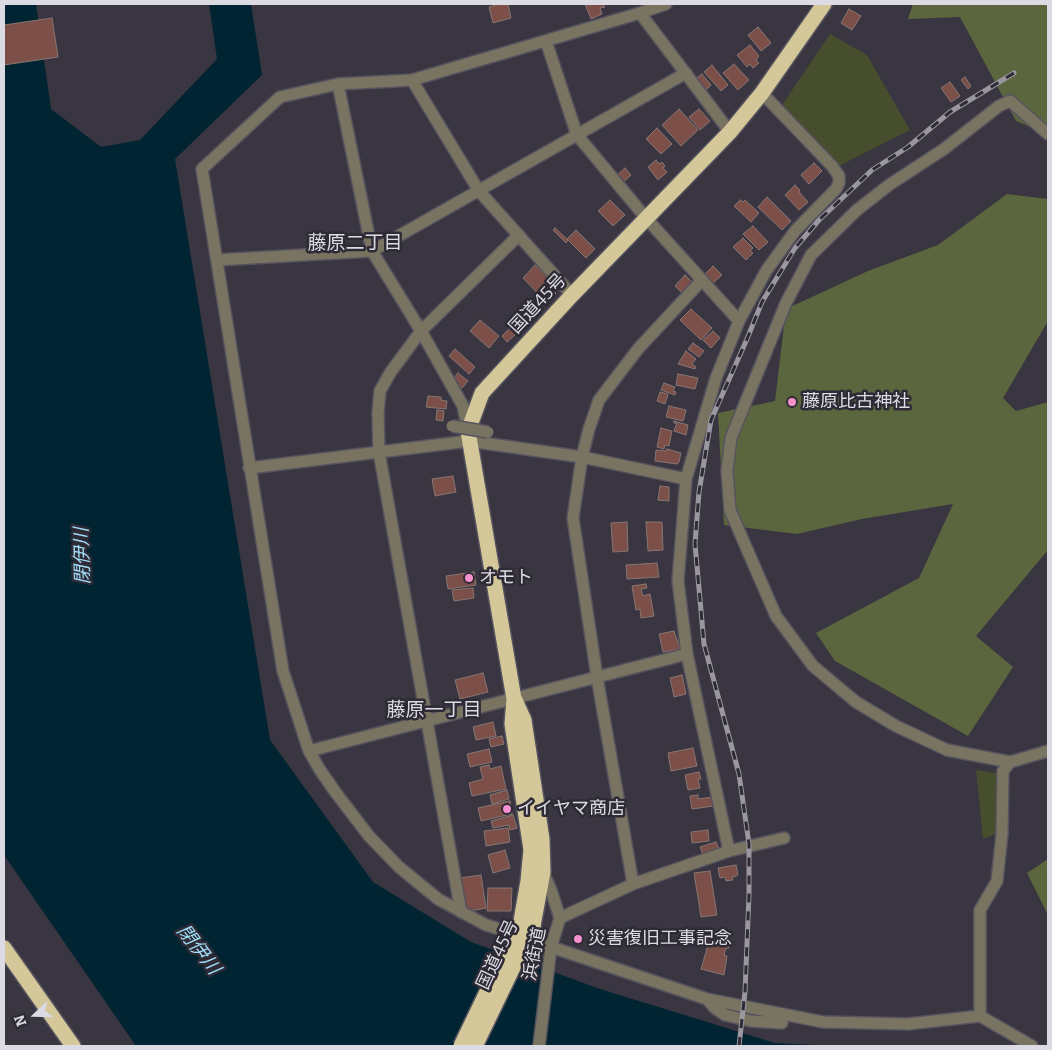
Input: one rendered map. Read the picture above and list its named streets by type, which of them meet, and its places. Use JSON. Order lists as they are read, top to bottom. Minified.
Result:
{"streets":{"highway":["国道45号"],"street":["浜街道"]},"crossings":[["国道45号","浜街道"]],"districts":["藤原二丁目","藤原一丁目"],"water":["閉伊川"],"places":["藤原比古神社","オモト","イイヤマ商店","災害復旧工事記念"],"north":"left"}
